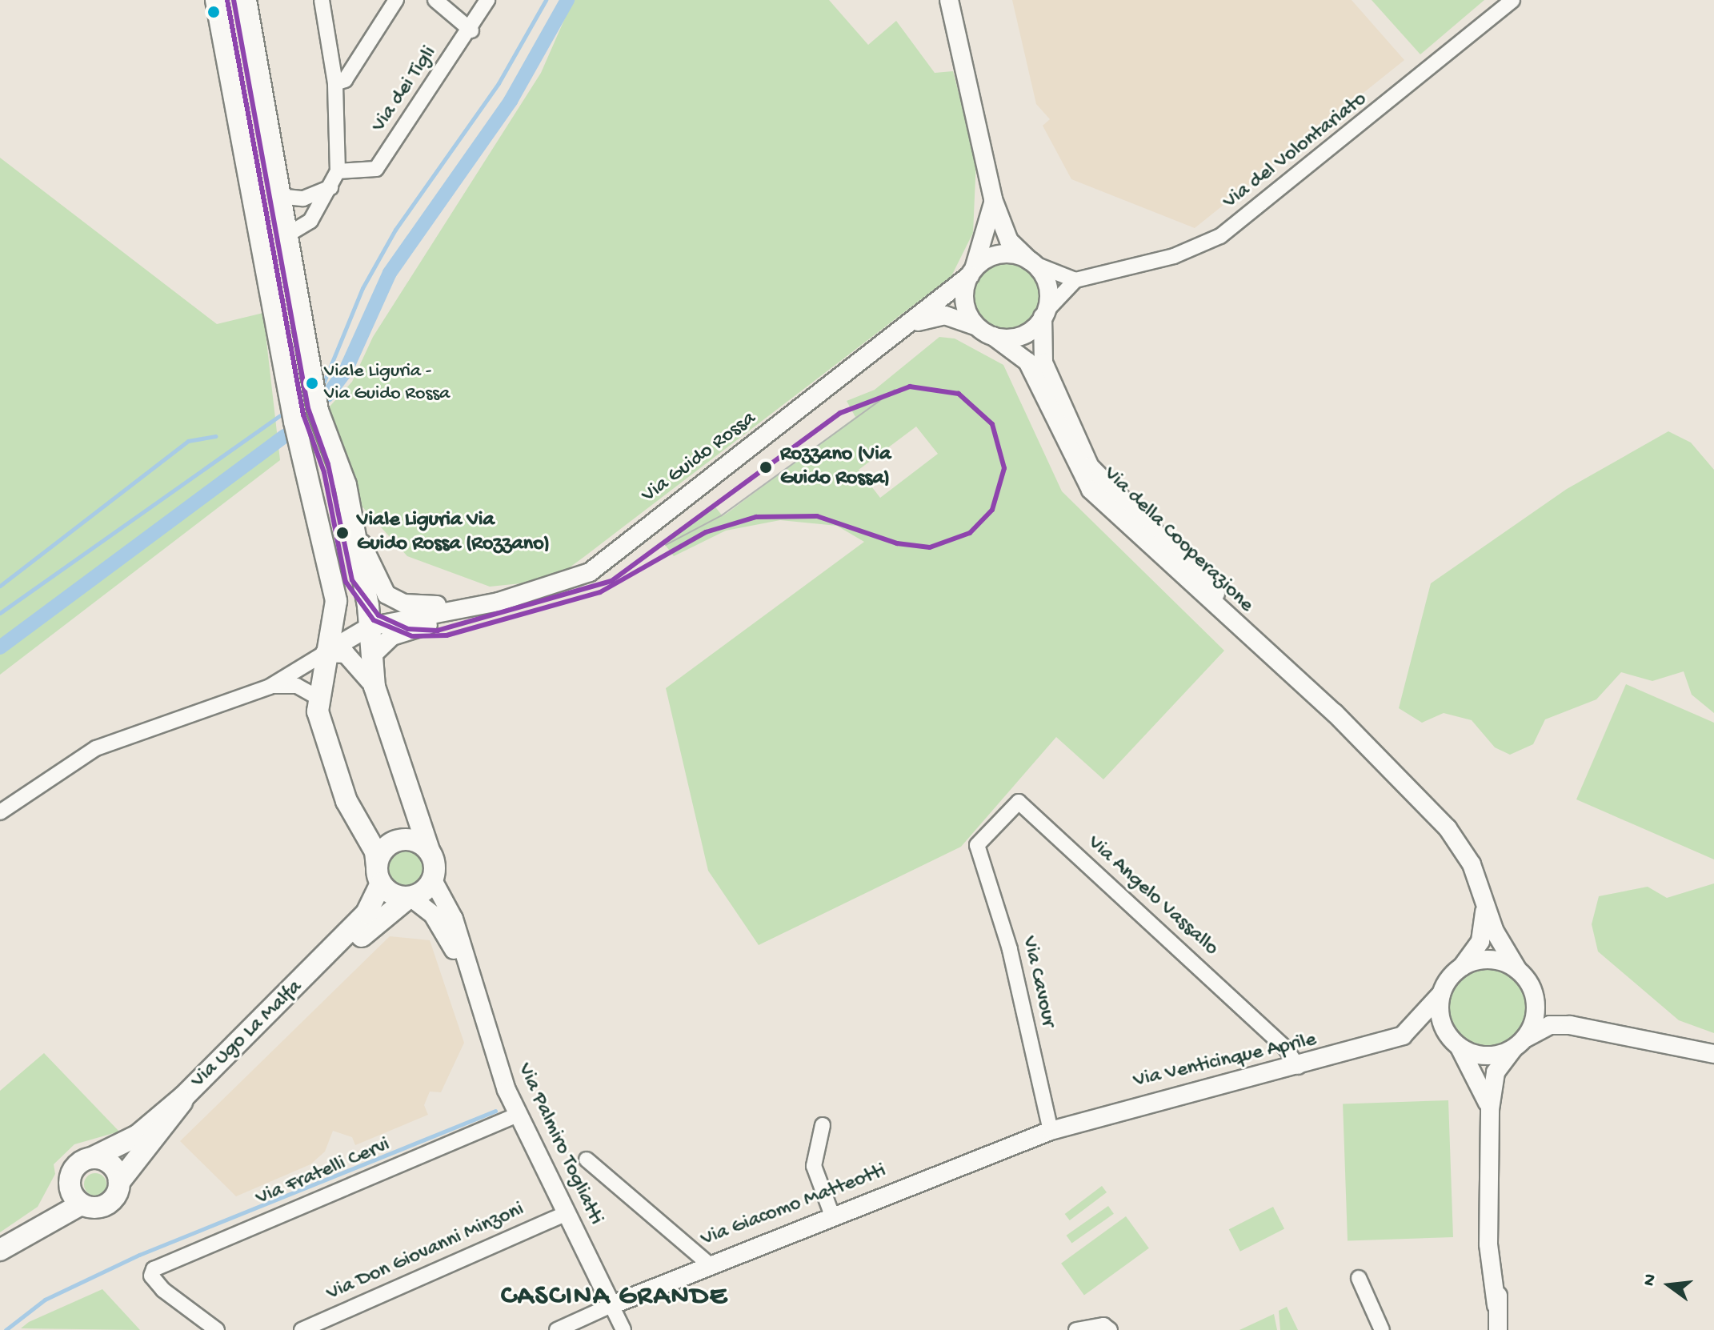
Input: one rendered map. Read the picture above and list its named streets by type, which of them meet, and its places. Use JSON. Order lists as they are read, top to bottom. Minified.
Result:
{"streets":{"main road":["Via Ugo La Malfa"],"street":["Via dei Tigli","Via del Volontariato","Via Guido Rossa","Via della Cooperazione","Via Angelo Vassallo","Via Cavour","Via Venticinque Aprile","Via Palmiro Togliatti","Via Fratelli Cervi","Via Giacomo Matteotti","Via Don Giovanni Minzoni"]},"crossings":[["Via Guido Rossa","Via della Cooperazione"],["Via Angelo Vassallo","Via Cavour"],["Via Angelo Vassallo","Via Venticinque Aprile"],["Via Cavour","Via Venticinque Aprile"],["Via Cavour","Via Giacomo Matteotti"],["Via Ugo La Malfa","Via Palmiro Togliatti"],["Via Venticinque Aprile","Via Giacomo Matteotti"],["Via Palmiro Togliatti","Via Fratelli Cervi"],["Via Palmiro Togliatti","Via Giacomo Matteotti"],["Via Palmiro Togliatti","Via Don Giovanni Minzoni"]],"districts":["CASCINA GRANDE"],"places":["Viale Liguria - Via Guido Rossa","Rozzano (Via Guido Rossa)","Viale Liguria Via Guido Rossa (Rozzano)"],"north":"left"}
